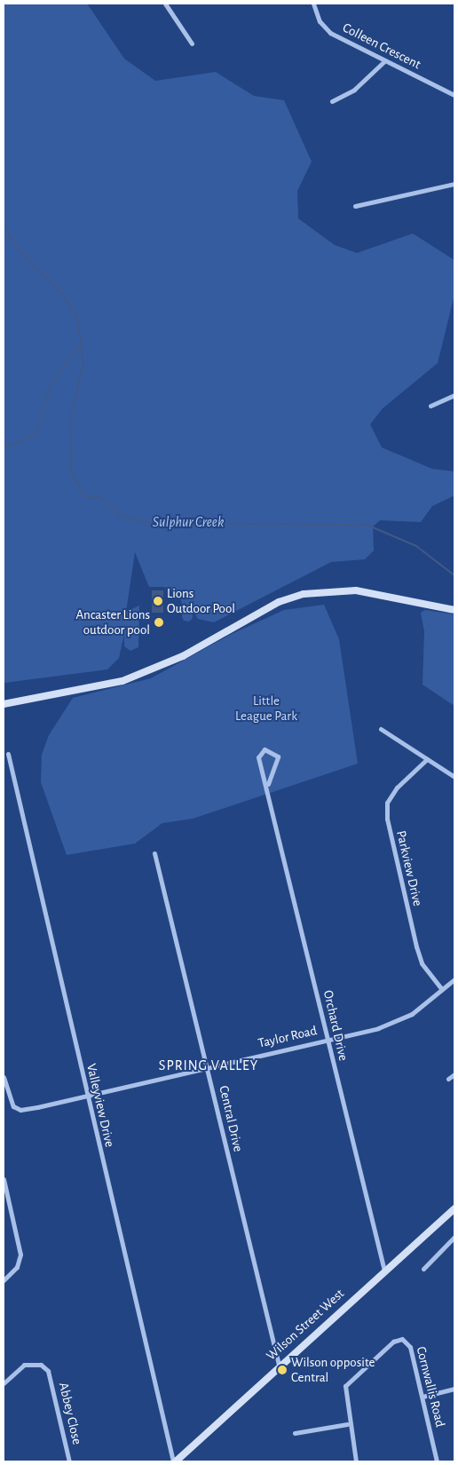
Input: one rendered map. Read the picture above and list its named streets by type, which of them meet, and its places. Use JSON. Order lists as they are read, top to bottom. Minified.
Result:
{"streets":{"main road":["Wilson Street West"],"street":["Colleen Crescent","Parkview Drive","Orchard Drive","Taylor Road","Valleyview Drive","Central Drive","Cornwallis Road","Abbey Close"]},"crossings":[["Parkview Drive","Taylor Road"],["Orchard Drive","Taylor Road"],["Orchard Drive","Wilson Street West"],["Taylor Road","Valleyview Drive"],["Taylor Road","Central Drive"],["Valleyview Drive","Wilson Street West"],["Central Drive","Wilson Street West"]],"districts":["SPRING VALLEY"],"water":["Sulphur Creek"],"parks":["Little League Park"],"places":["Lions Outdoor Pool","Ancaster Lions outdoor pool","Wilson opposite Central"]}
